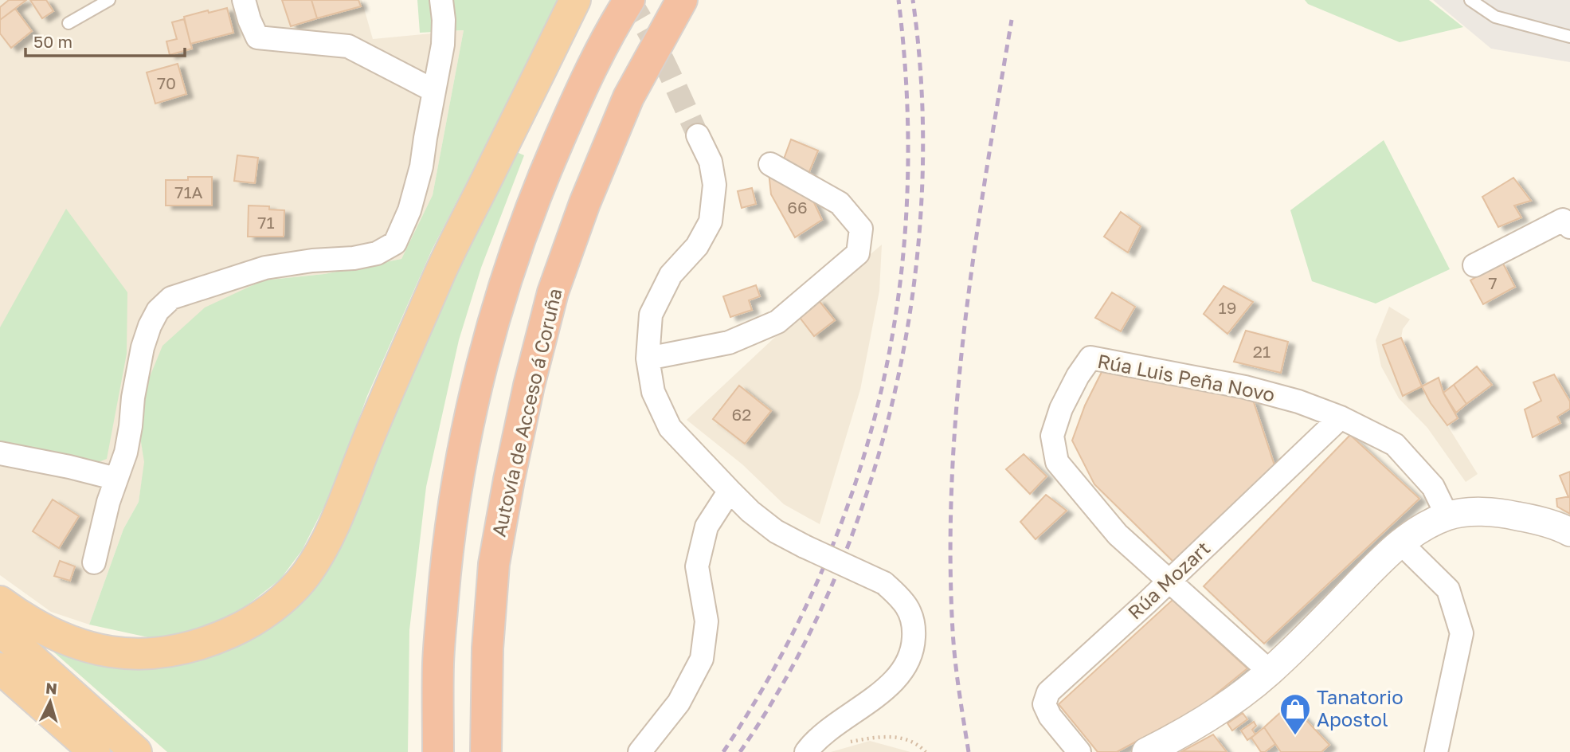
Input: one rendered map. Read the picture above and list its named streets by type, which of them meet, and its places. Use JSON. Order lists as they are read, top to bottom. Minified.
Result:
{"streets":{"highway":["Autovía de Acceso á Coruña"],"street":["Rúa Luis Peña Novo","Rúa Mozart"]},"crossings":[["Rúa Luis Peña Novo","Rúa Mozart"]],"places":{"shop":["Tanatorio Apostol"]},"house_numbers":["70","71A","66","71","7","19","21","62"],"scale_bar":"50 m","north":"top"}
